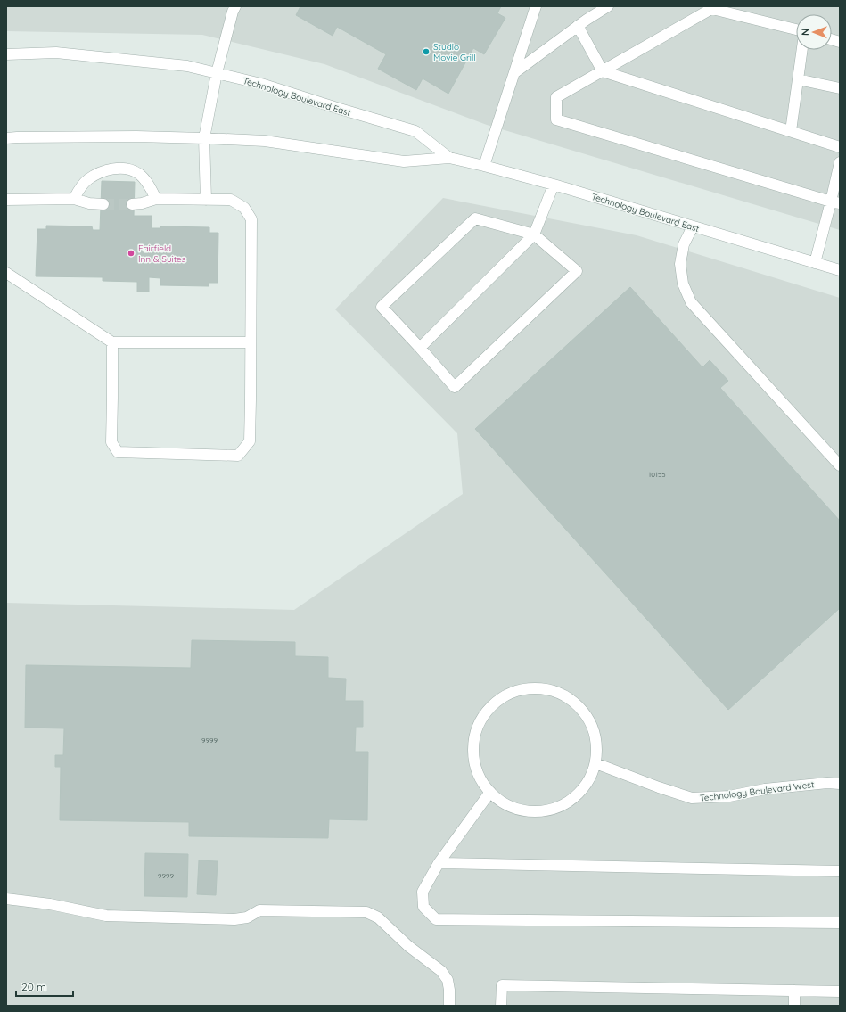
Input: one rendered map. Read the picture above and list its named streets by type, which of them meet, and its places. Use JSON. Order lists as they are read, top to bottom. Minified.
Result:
{"streets":{"street":["Technology Boulevard East","Technology Boulevard West"]},"places":["Studio Movie Grill","Fairfield Inn & Suites"],"house_numbers":["10155","9999","9999"],"scale_bar":"20 m","north":"left"}
